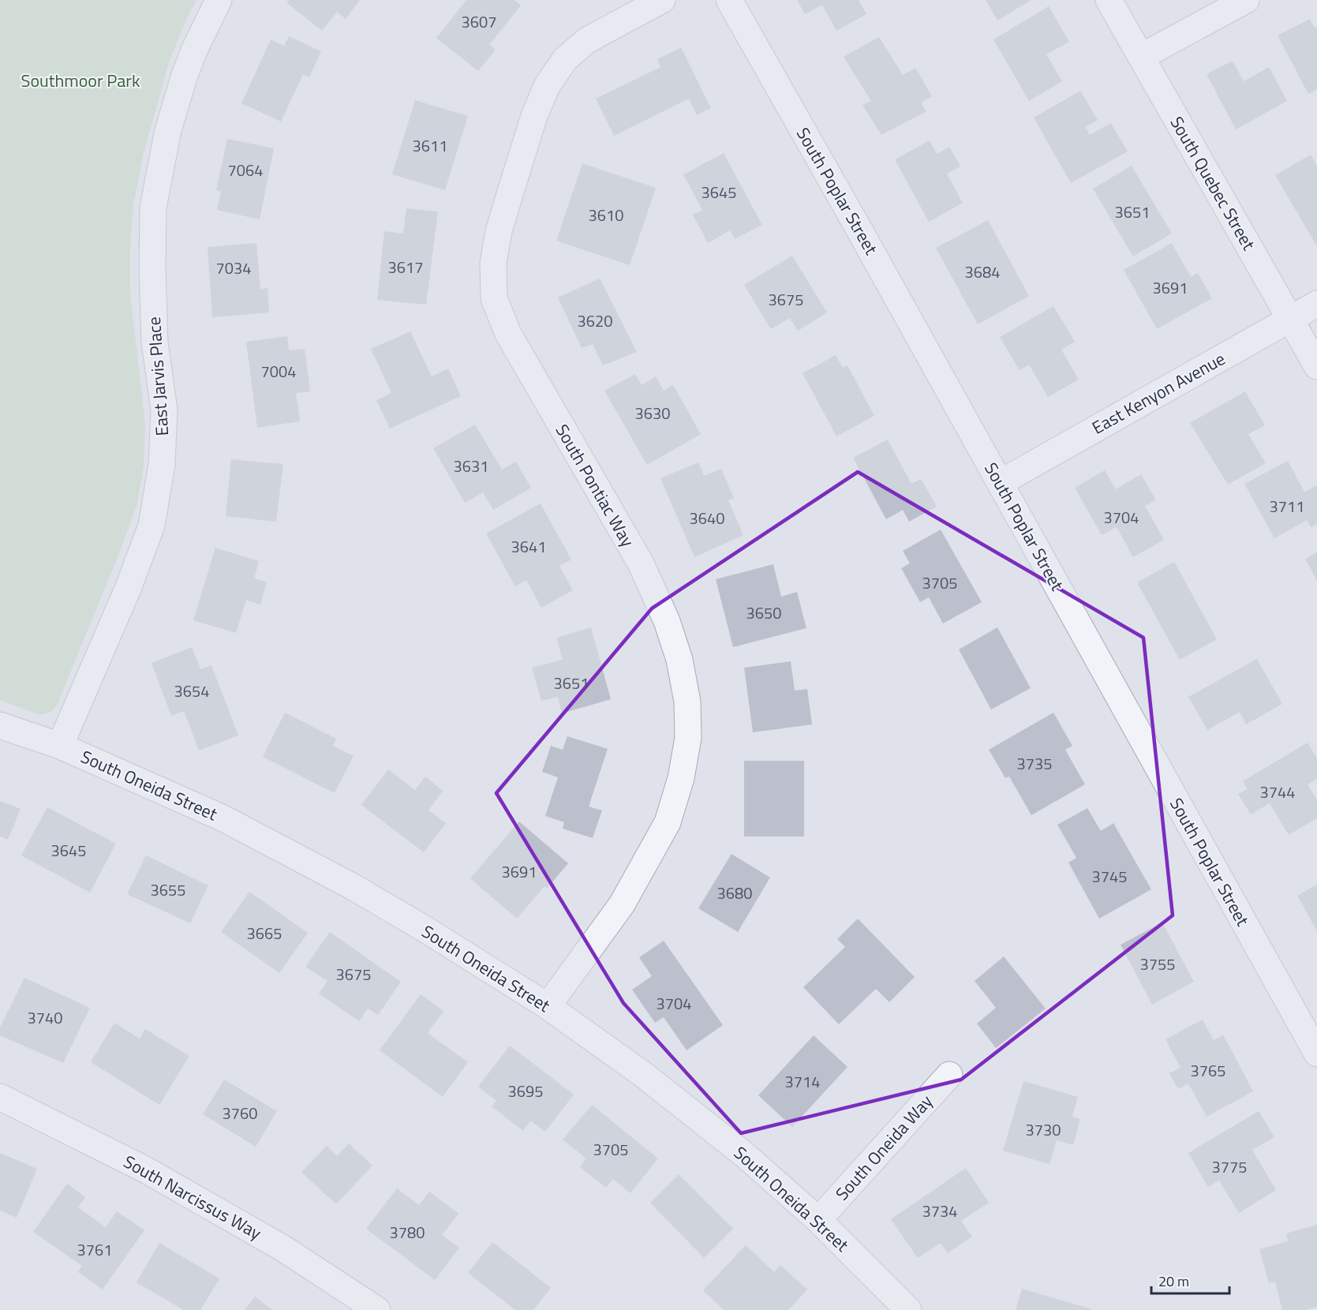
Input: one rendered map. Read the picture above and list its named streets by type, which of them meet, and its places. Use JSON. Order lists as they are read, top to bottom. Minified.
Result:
{"streets":{"street":["South Quebec Street","South Poplar Street","East Jarvis Place","East Kenyon Avenue","South Pontiac Way","South Oneida Street","South Oneida Way","South Narcissus Way"]},"crossings":[["South Quebec Street","East Kenyon Avenue"],["South Poplar Street","East Kenyon Avenue"],["East Jarvis Place","South Oneida Street"],["South Pontiac Way","South Oneida Street"],["South Oneida Street","South Oneida Way"]],"parks":["Southmoor Park"],"house_numbers":["3607","3611","7064","3645","3651","3610","3617","7034","3684","3691","3675","3620","7004","3630","3631","3711","3704","3640","3641","3705","3650","3651","3654","3735","3744","3645","3691","3745","3655","3680","3665","3755","3675","3704","3740","3765","3714","3695","3760","3730","3705","3775","3734","3780","3761"],"scale_bar":"20 m"}
